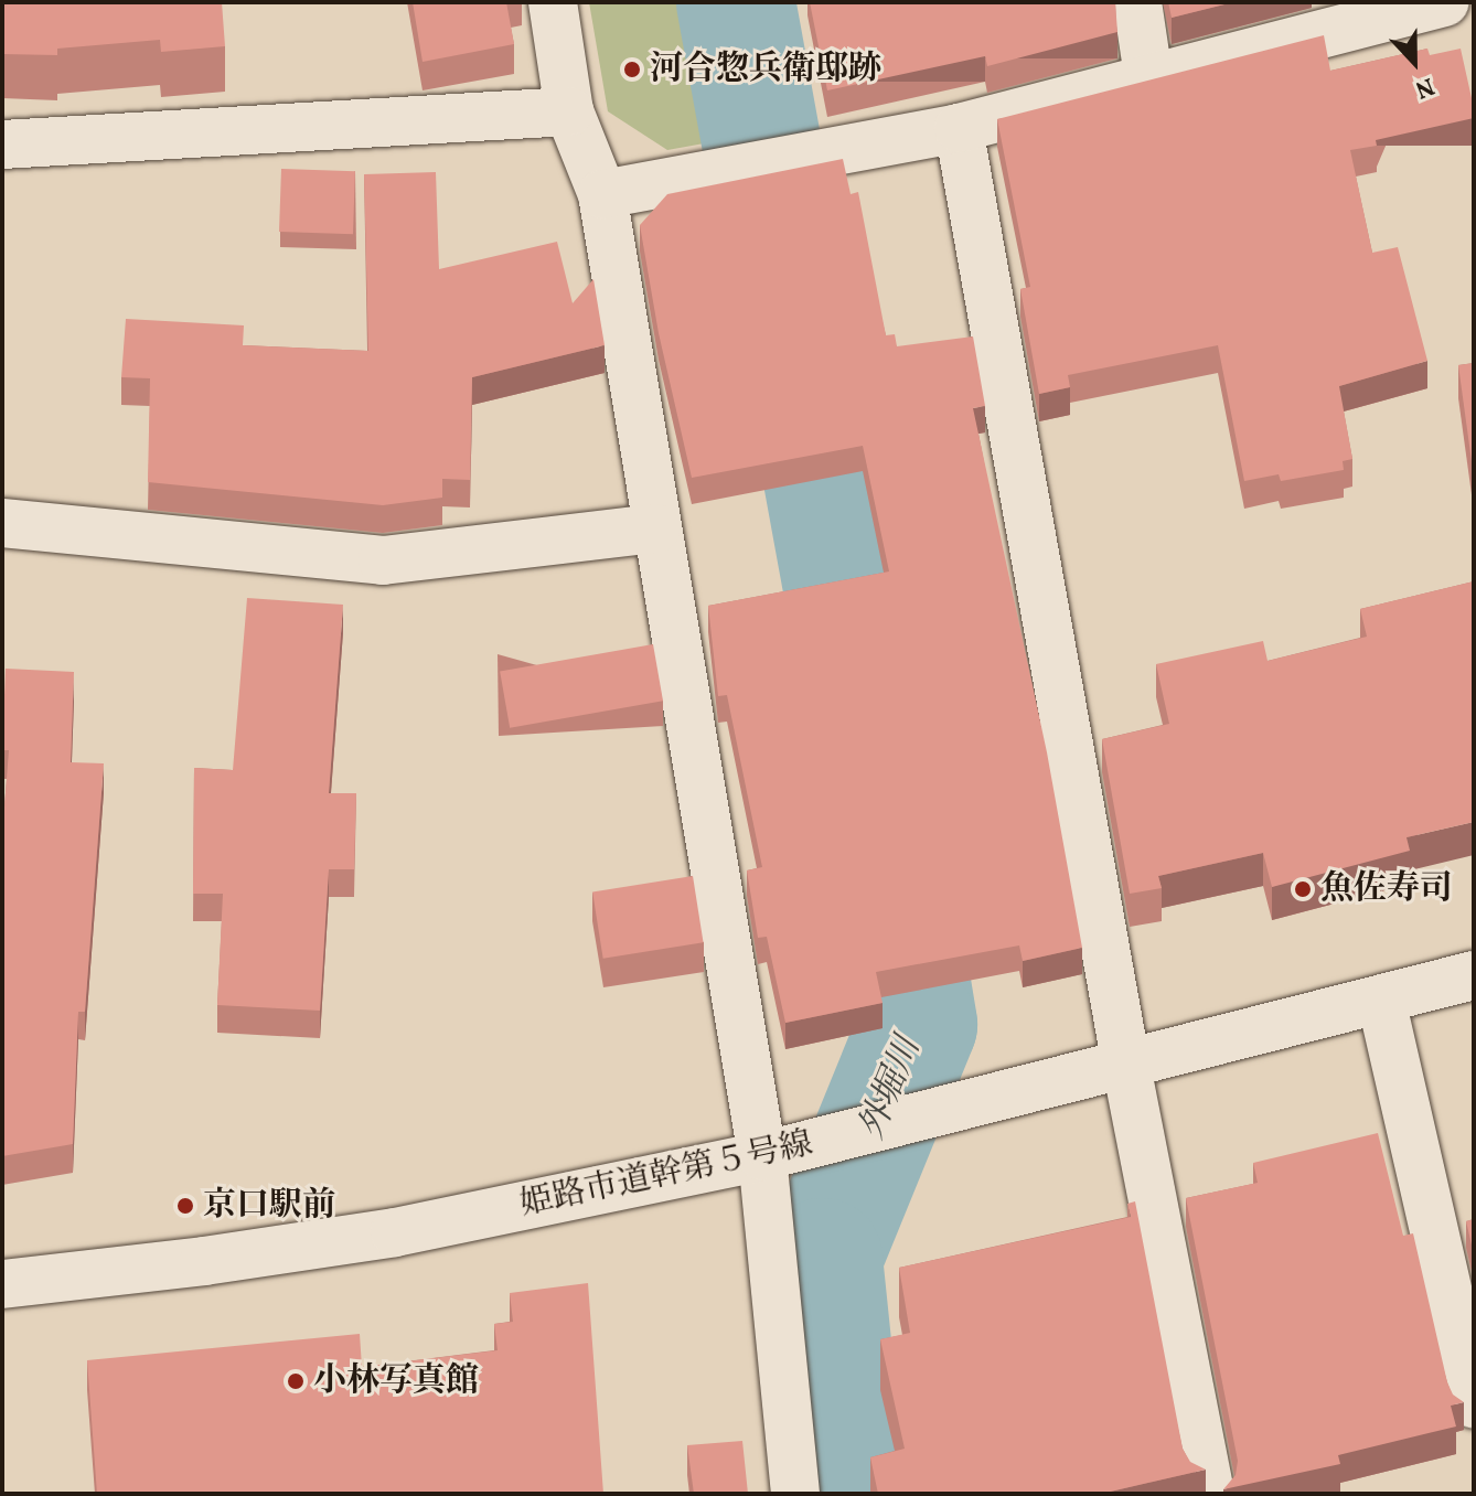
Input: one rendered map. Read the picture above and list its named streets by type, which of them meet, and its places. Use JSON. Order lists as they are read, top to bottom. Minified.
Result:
{"streets":{"street":["姫路市道幹第５号線"]},"water":["外堀川"],"places":["河合惣兵衛邸跡","魚佐寿司","京口駅前","小林写真館"],"north":"bottom"}
